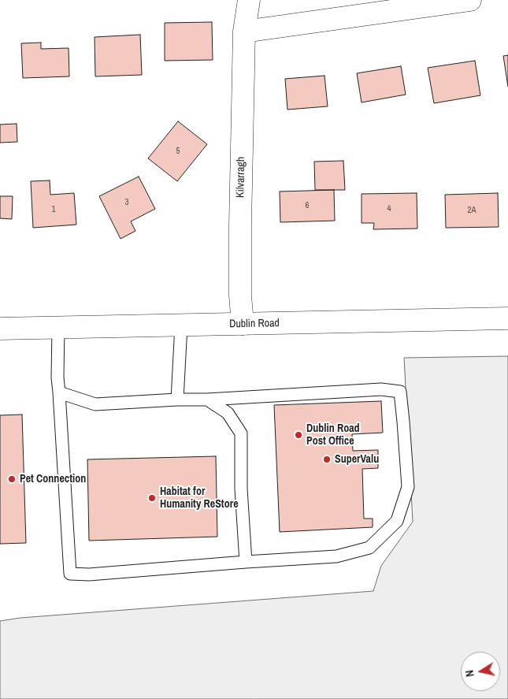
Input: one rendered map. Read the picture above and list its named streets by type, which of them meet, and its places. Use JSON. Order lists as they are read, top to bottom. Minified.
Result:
{"streets":{"street":["Kilvarragh","Dublin Road"]},"crossings":[["Kilvarragh","Dublin Road"]],"places":["Dublin Road Post Office","SuperValu","Pet Connection","Habitat for Humanity ReStore"],"house_numbers":["5","3","6","4","1","2A"],"north":"left"}
